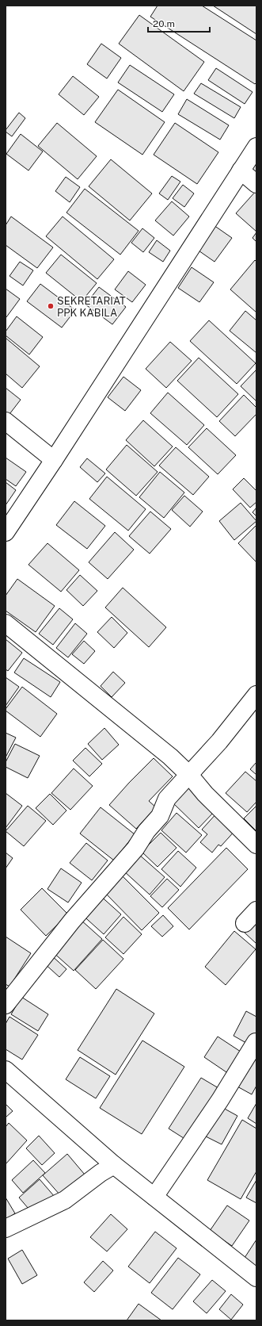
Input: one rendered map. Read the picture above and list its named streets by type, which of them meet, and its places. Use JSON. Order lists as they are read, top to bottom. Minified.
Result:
{"places":["SEKRETARIAT PPK KABILA"],"scale_bar":"20 m"}
